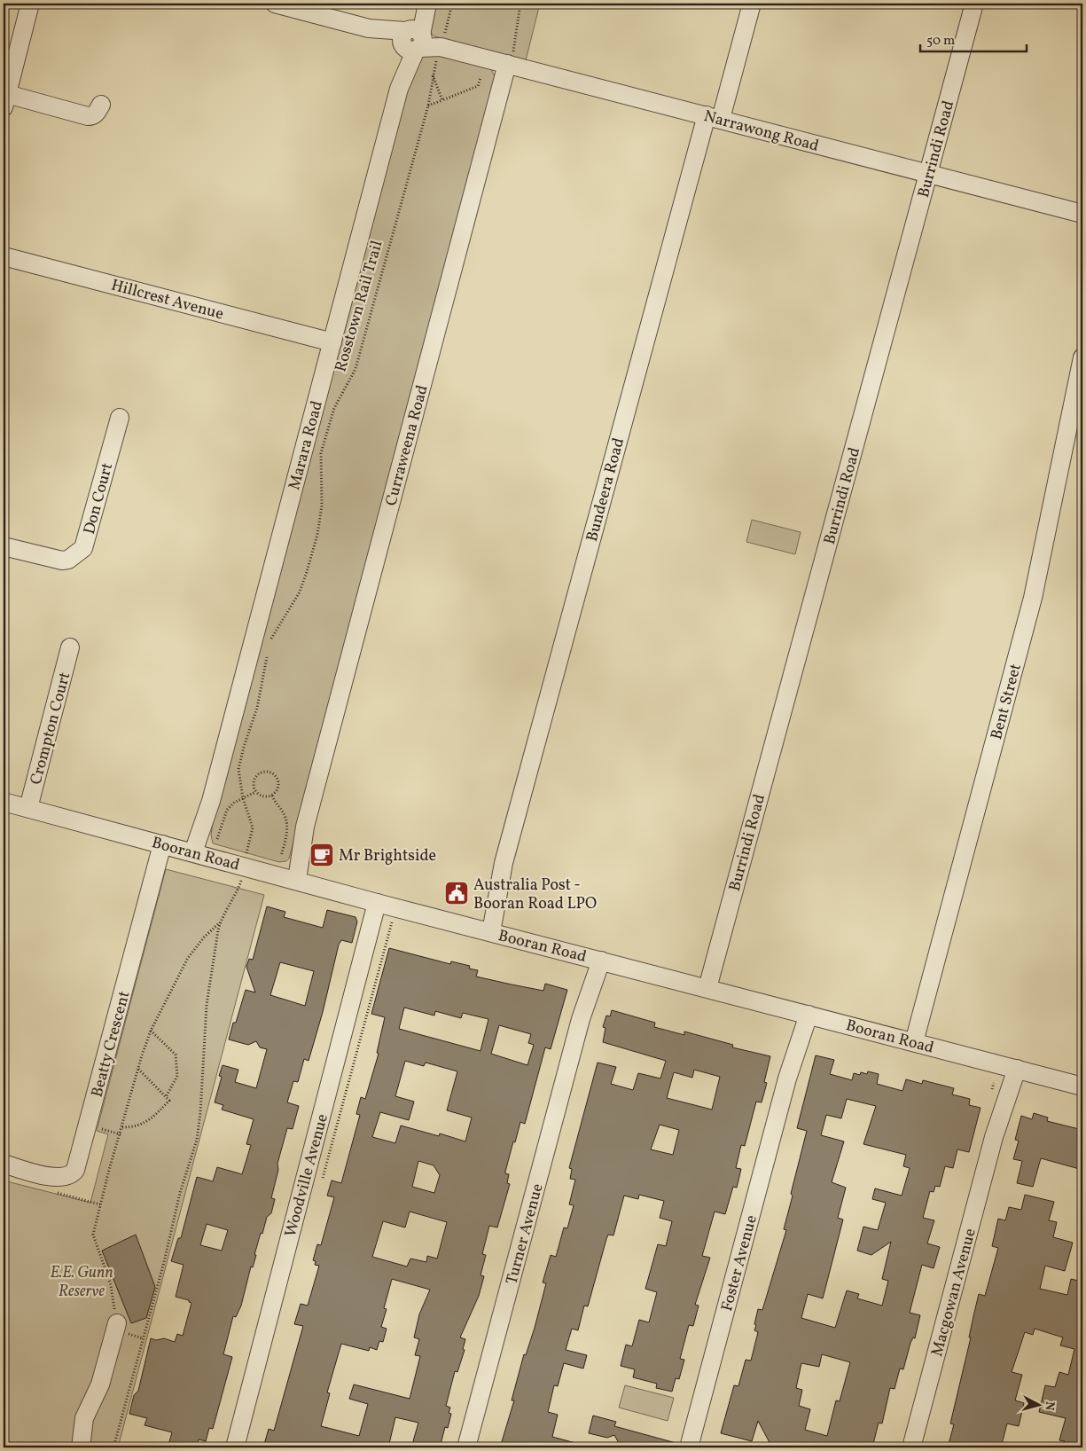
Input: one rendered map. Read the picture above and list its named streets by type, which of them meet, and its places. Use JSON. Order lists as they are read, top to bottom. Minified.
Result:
{"streets":{"street":["Narrawong Road","Burrindi Road","Hillcrest Avenue","Marara Road","Curraweena Road","Bundeera Road","Don Court","Bent Street","Crompton Court","Booran Road","Beatty Crescent","Woodville Avenue","Turner Avenue","Foster Avenue","Macgowan Avenue"],"path":["Rosstown Rail Trail"]},"crossings":[["Narrawong Road","Burrindi Road"],["Narrawong Road","Marara Road"],["Narrawong Road","Curraweena Road"],["Narrawong Road","Bundeera Road"],["Burrindi Road","Booran Road"],["Hillcrest Avenue","Marara Road"],["Marara Road","Booran Road"],["Curraweena Road","Booran Road"],["Bundeera Road","Booran Road"],["Bent Street","Booran Road"],["Crompton Court","Booran Road"],["Booran Road","Beatty Crescent"],["Booran Road","Woodville Avenue"],["Booran Road","Turner Avenue"],["Booran Road","Foster Avenue"],["Booran Road","Macgowan Avenue"]],"parks":["E.E. Gunn Reserve"],"places":{"cafe":["Mr Brightside"],"public building":["Australia Post - Booran Road LPO"]},"scale_bar":"50 m","north":"right"}
